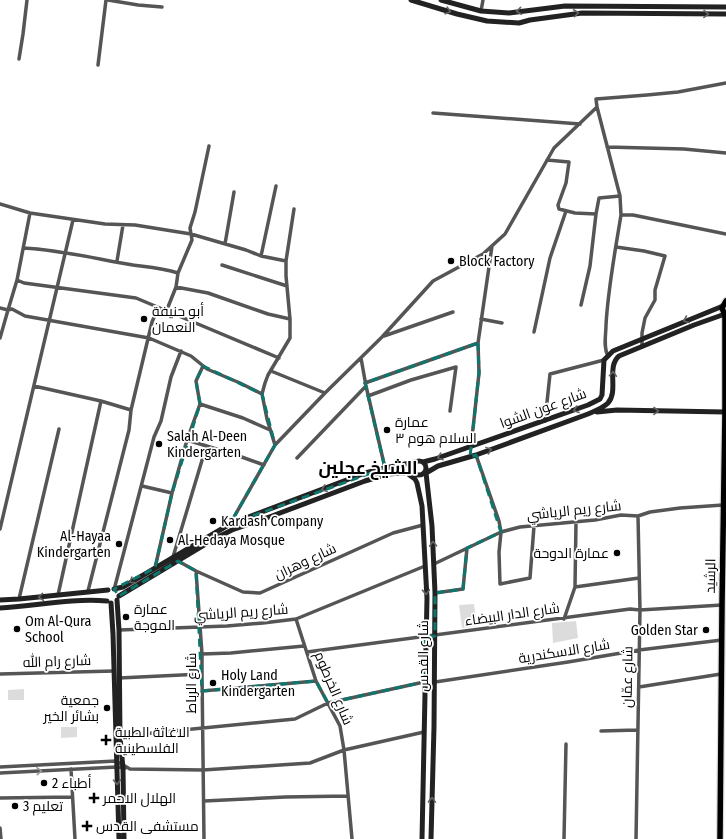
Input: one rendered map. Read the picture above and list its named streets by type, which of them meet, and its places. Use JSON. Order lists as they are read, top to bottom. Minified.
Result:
{"streets":{"main road":["شارع عون الشوا","الرشيد","شارع القدس"],"street":["شارع ريم الرياشي","شارع وهران","شارع الدار البيضاء","شارع الاسكندرية","شارع رام الله","شارع عمّان","شارع الرباط","شارع الخرطوم"]},"crossings":[["شارع عون الشوا","الرشيد"],["شارع عون الشوا","شارع القدس"],["شارع ريم الرياشي","الرشيد"],["شارع ريم الرياشي","شارع القدس"],["شارع ريم الرياشي","شارع عمّان"],["شارع ريم الرياشي","شارع الرباط"],["شارع ريم الرياشي","شارع الخرطوم"],["شارع وهران","شارع القدس"],["شارع وهران","شارع الرباط"],["الرشيد","شارع الدار البيضاء"],["الرشيد","شارع الاسكندرية"],["شارع الدار البيضاء","شارع القدس"],["شارع الدار البيضاء","شارع عمّان"],["شارع الدار البيضاء","شارع الخرطوم"],["شارع الاسكندرية","شارع القدس"],["شارع الاسكندرية","شارع عمّان"]],"districts":["الشيخ عجلين"],"places":{"other":["Block Factory","أبو حنيفة النعمان","عمارة السلام هوم ٣","Salah Al-Deen Kindergarten","Kardash Company","Al-Hedaya Mosque","Al-Hayaa Kindergarten","عمارة الدوحة","عمارة الموجة","Om Al-Qura School","Golden Star","Holy Land Kindergarten","جمعية بشائر الخير","أطباء 2","تعليم 3"],"health":["الاغاثة الطبية الفلسطينية","الهلال الاحمر","مستشفى القدس"]}}
